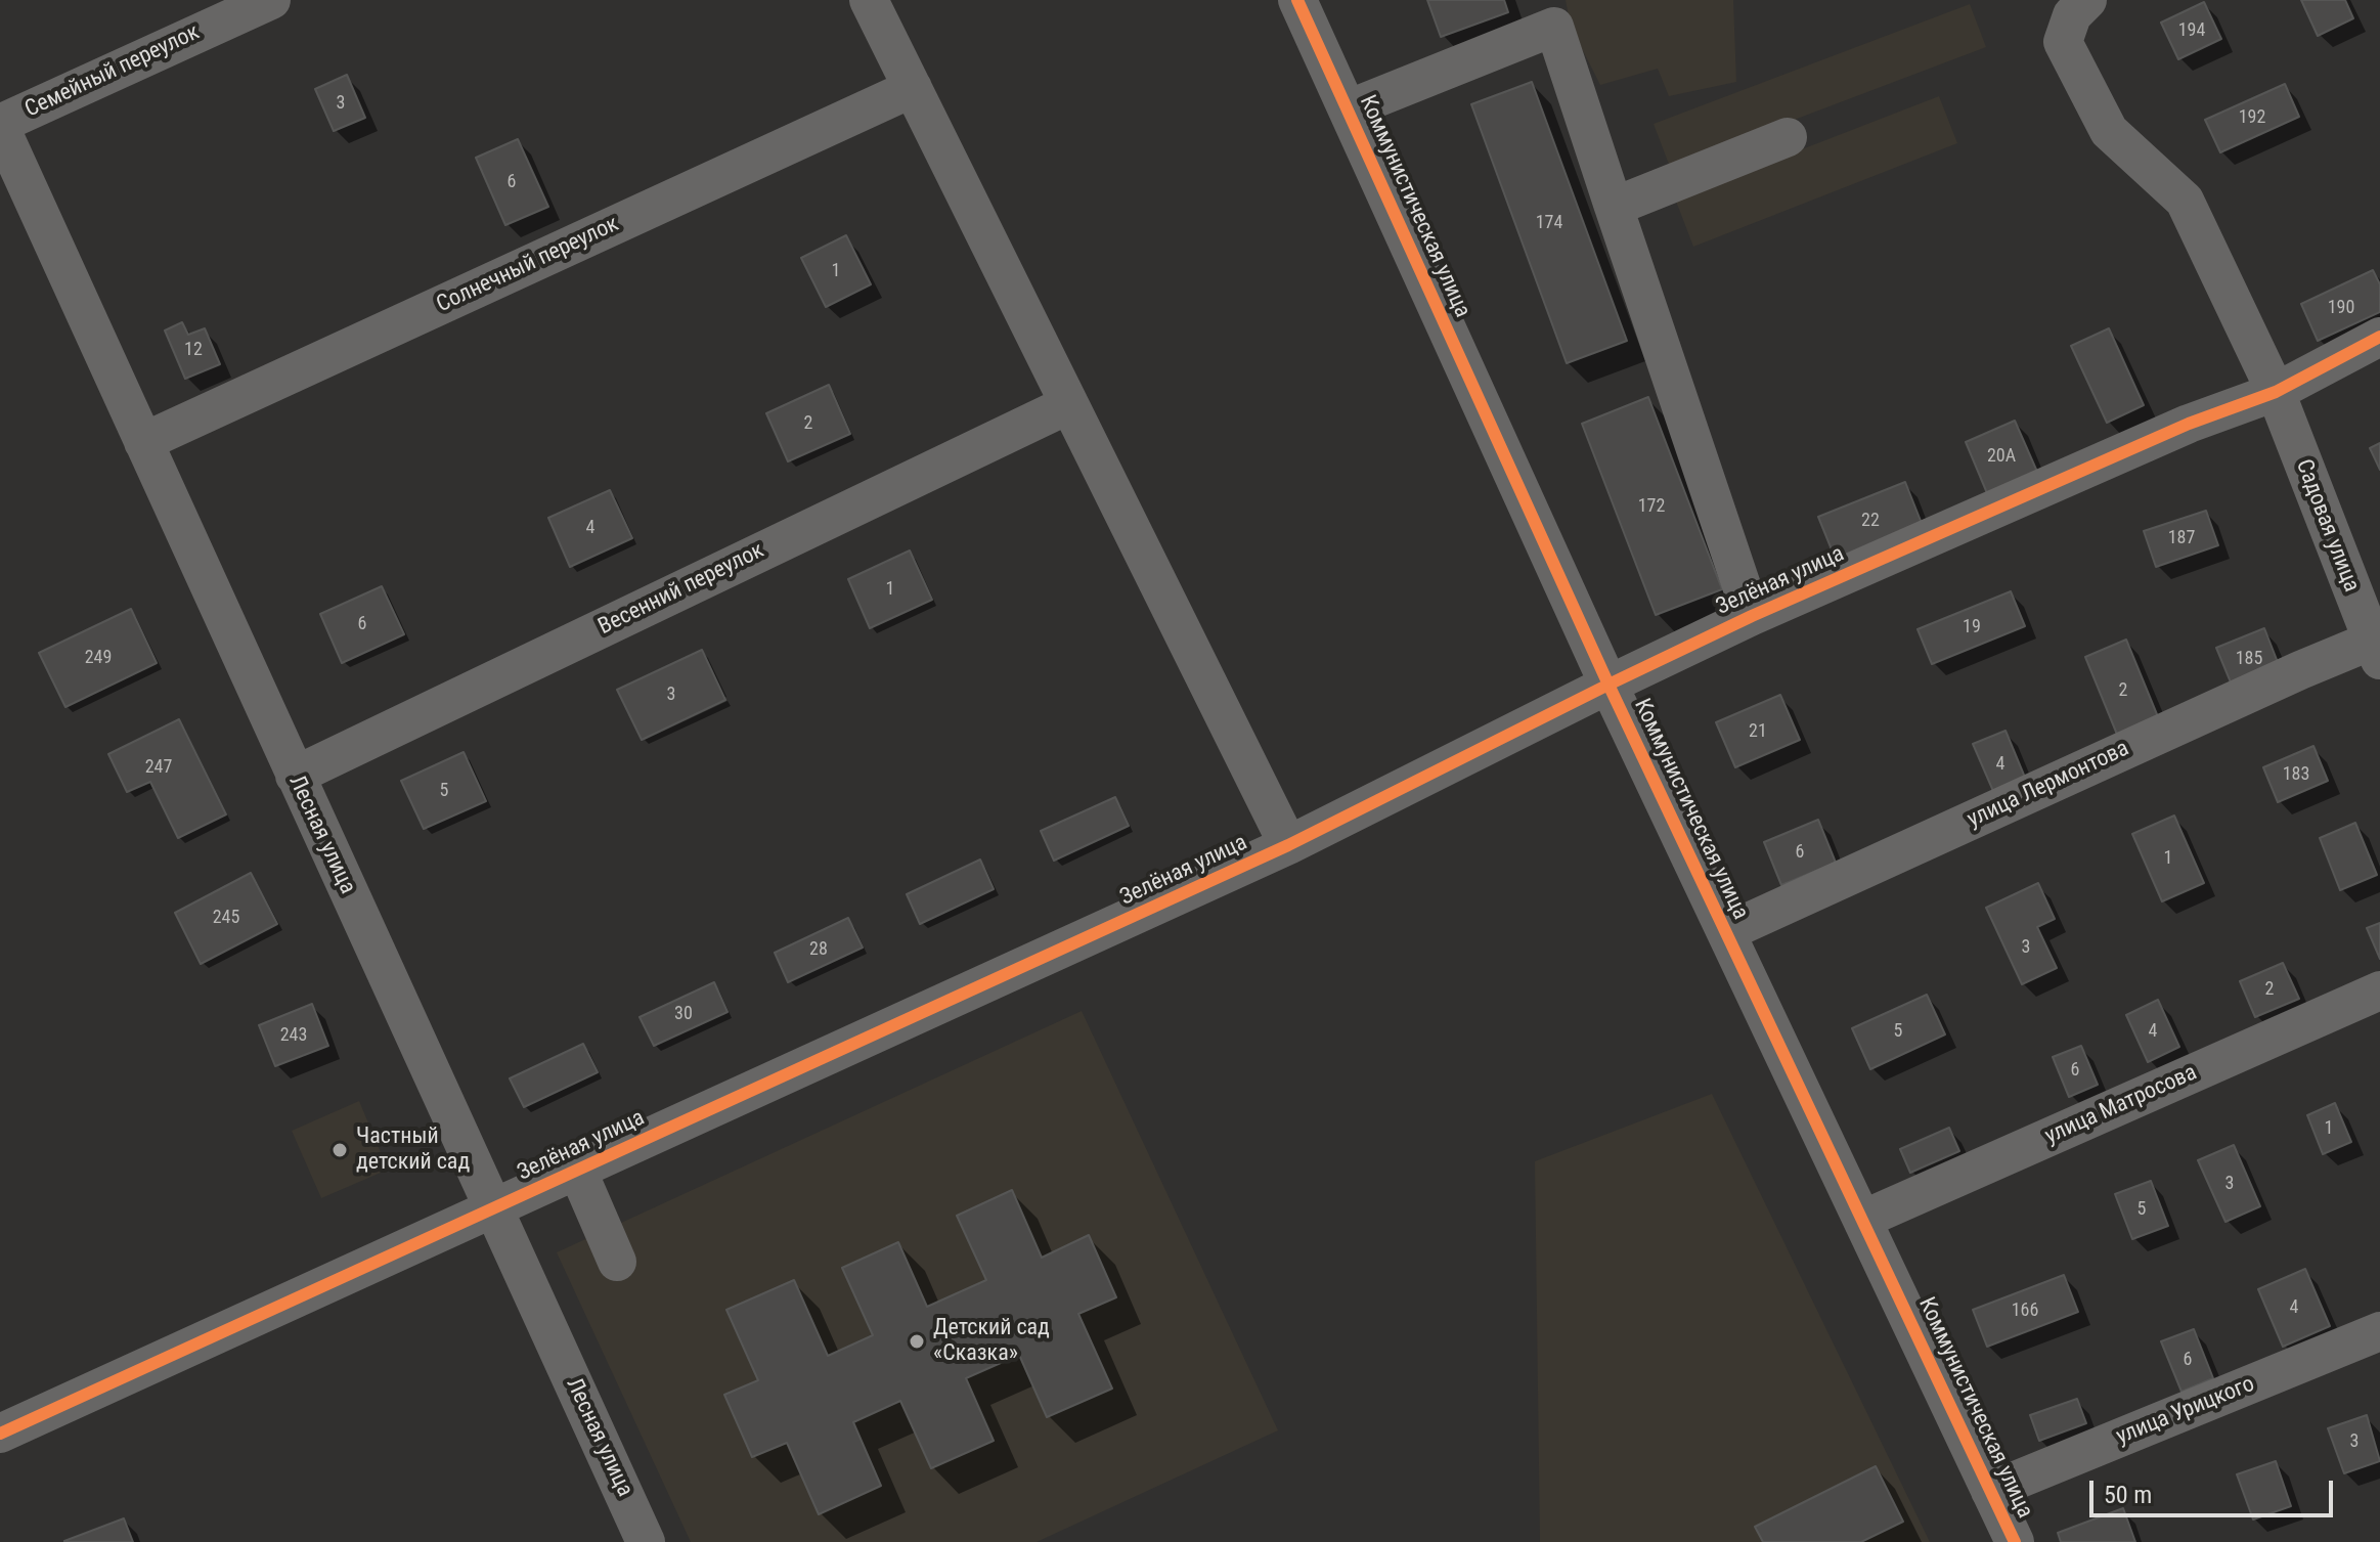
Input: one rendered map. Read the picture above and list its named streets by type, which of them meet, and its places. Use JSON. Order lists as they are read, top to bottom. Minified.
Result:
{"streets":{"street":["Семейный переулок","Коммунистическая улица","Солнечный переулок","Садовая улица","Зелёная улица","Весенний переулок","улица Лермонтова","Лесная улица","улица Матросова","улица Урицкого"]},"crossings":[["Семейный переулок","Лесная улица"],["Коммунистическая улица","Зелёная улица"],["Коммунистическая улица","улица Лермонтова"],["Коммунистическая улица","улица Матросова"],["Коммунистическая улица","улица Урицкого"],["Солнечный переулок","Лесная улица"],["Садовая улица","Зелёная улица"],["Садовая улица","улица Лермонтова"],["Зелёная улица","Лесная улица"],["Весенний переулок","Лесная улица"]],"places":["Частный детский сад","Детский сад «Сказка»"],"house_numbers":["194","3","192","6","174","1","190","12","2","20А","172","22","4","187","1","6","19","249","185","2","3","21","4","247","183","5","6","1","245","3","28","2","30","5","4","243","6","1","3","5","4","166","6","3"],"scale_bar":"50 m"}
